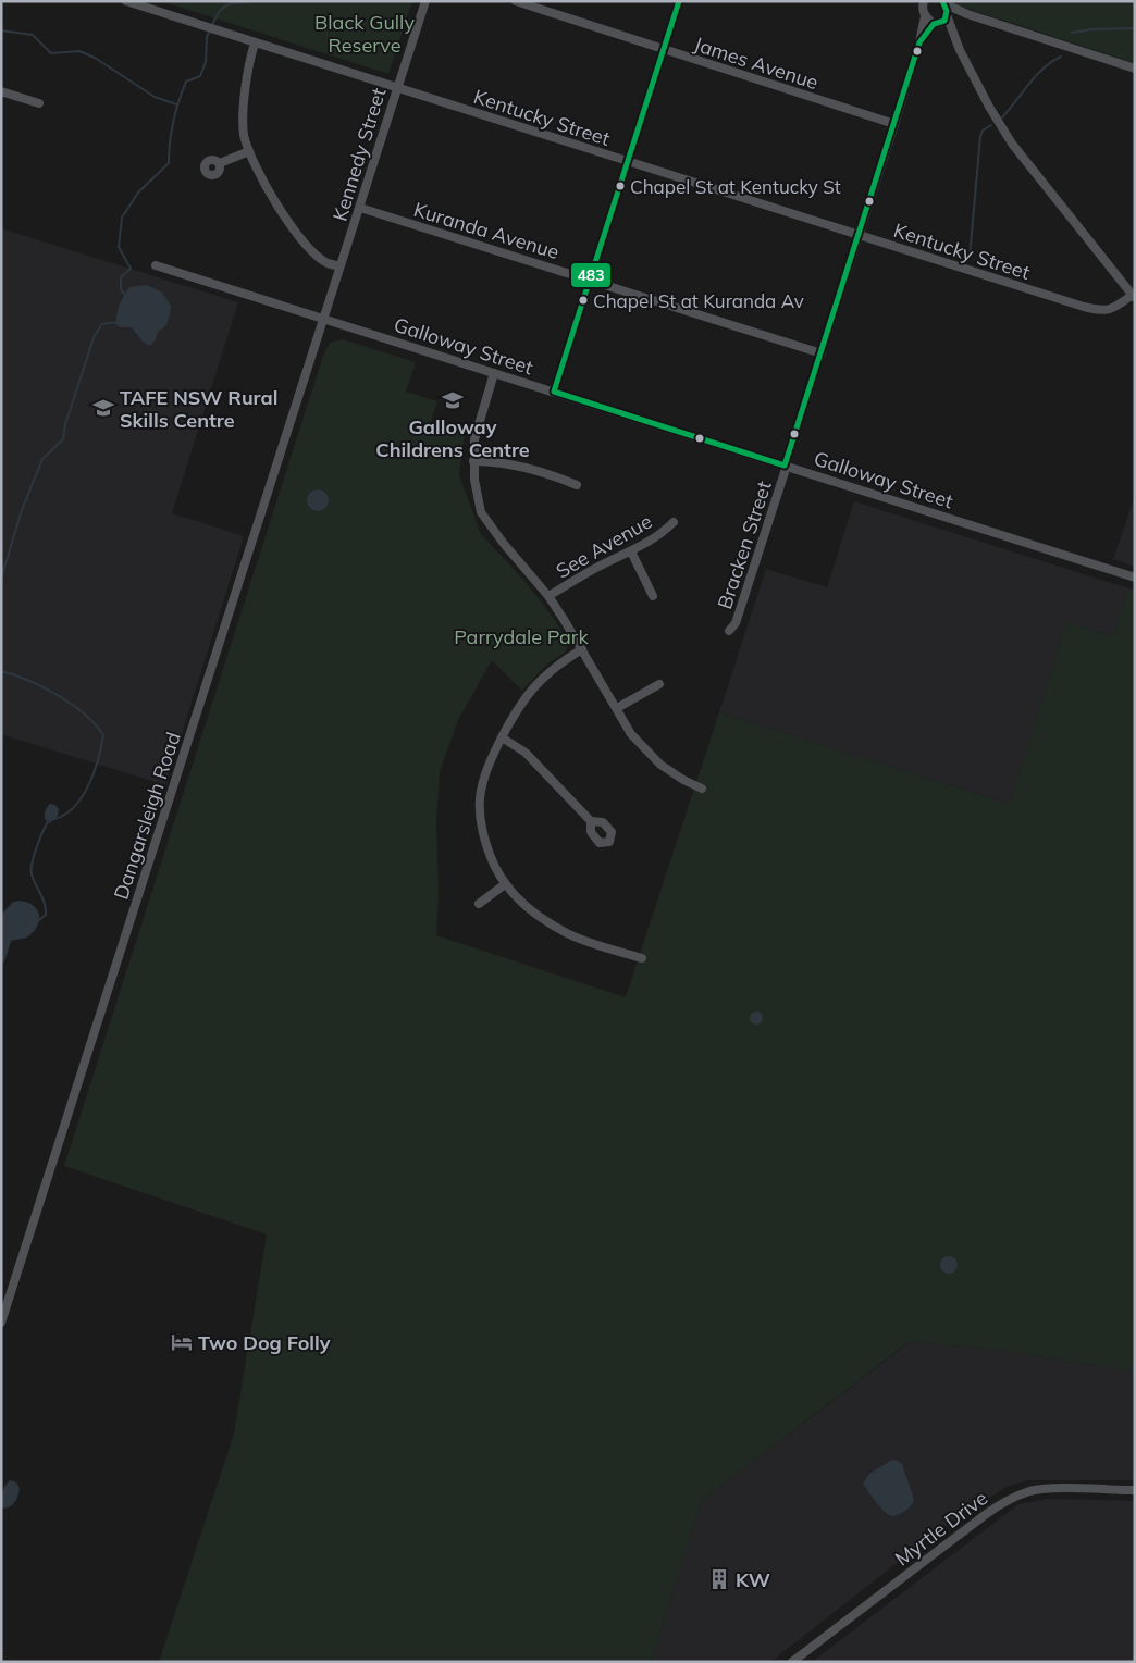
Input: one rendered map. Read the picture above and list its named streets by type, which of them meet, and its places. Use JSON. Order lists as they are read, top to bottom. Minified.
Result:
{"streets":{"street":["James Avenue","Kentucky Street","Kennedy Street","Kuranda Avenue","Galloway Street","Bracken Street","See Avenue","Dangarsleigh Road","Myrtle Drive"]},"crossings":[["James Avenue","Bracken Street"],["Kentucky Street","Kennedy Street"],["Kentucky Street","Bracken Street"],["Kennedy Street","Kuranda Avenue"],["Kennedy Street","Galloway Street"],["Kennedy Street","Dangarsleigh Road"],["Kuranda Avenue","Bracken Street"],["Galloway Street","Bracken Street"],["Galloway Street","Dangarsleigh Road"]],"parks":["Black Gully Reserve","Parrydale Park"],"places":{"other":["Chapel St at Kentucky St","Chapel St at Kuranda Av"],"school or university":["Galloway Childrens Centre","TAFE NSW Rural Skills Centre"],"hotel":["Two Dog Folly"],"building":["KW"]},"lines":["transit line 483"]}
